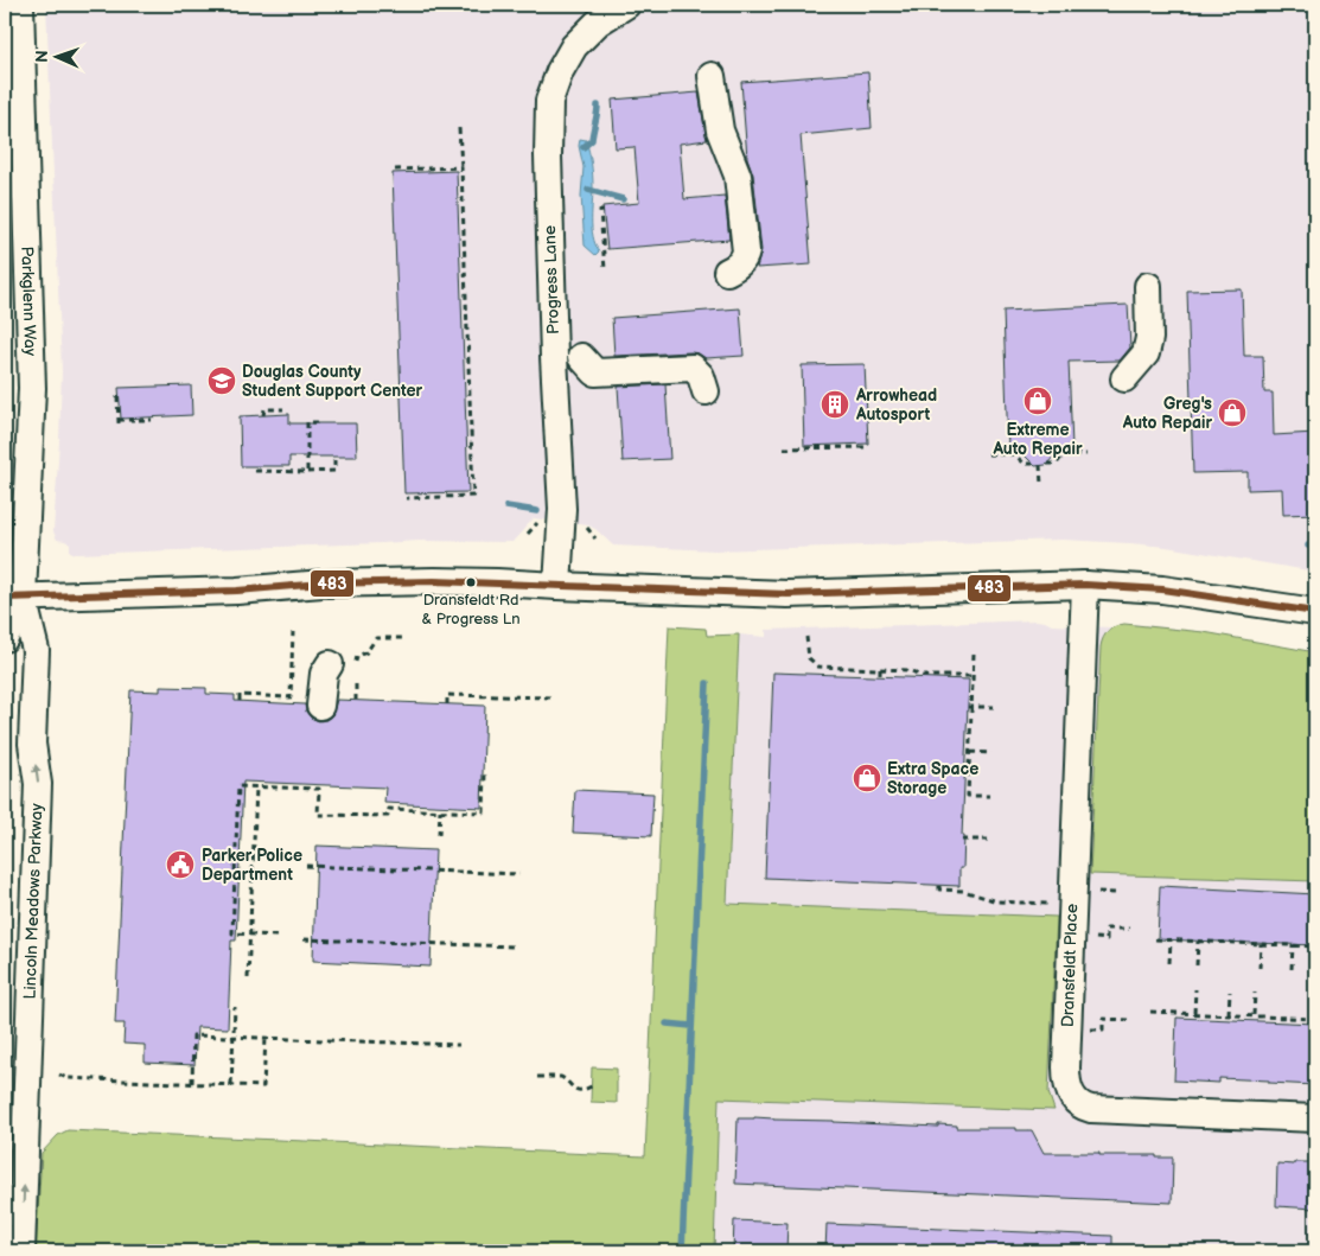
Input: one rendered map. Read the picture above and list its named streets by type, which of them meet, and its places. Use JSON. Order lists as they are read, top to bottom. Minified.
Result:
{"streets":{"street":["Progress Lane","Parkglenn Way","Lincoln Meadows Parkway","Dransfeldt Place"]},"crossings":[["Parkglenn Way","Lincoln Meadows Parkway"]],"one_way":["Lincoln Meadows Parkway"],"places":{"school or university":["Douglas County Student Support Center"],"shop":["Extreme Auto Repair","Greg's Auto Repair","Extra Space Storage"],"building":["Arrowhead Autosport"],"other":["Dransfeldt Rd & Progress Ln"],"public building":["Parker Police Department"]},"lines":["transit line 483"],"north":"left"}
